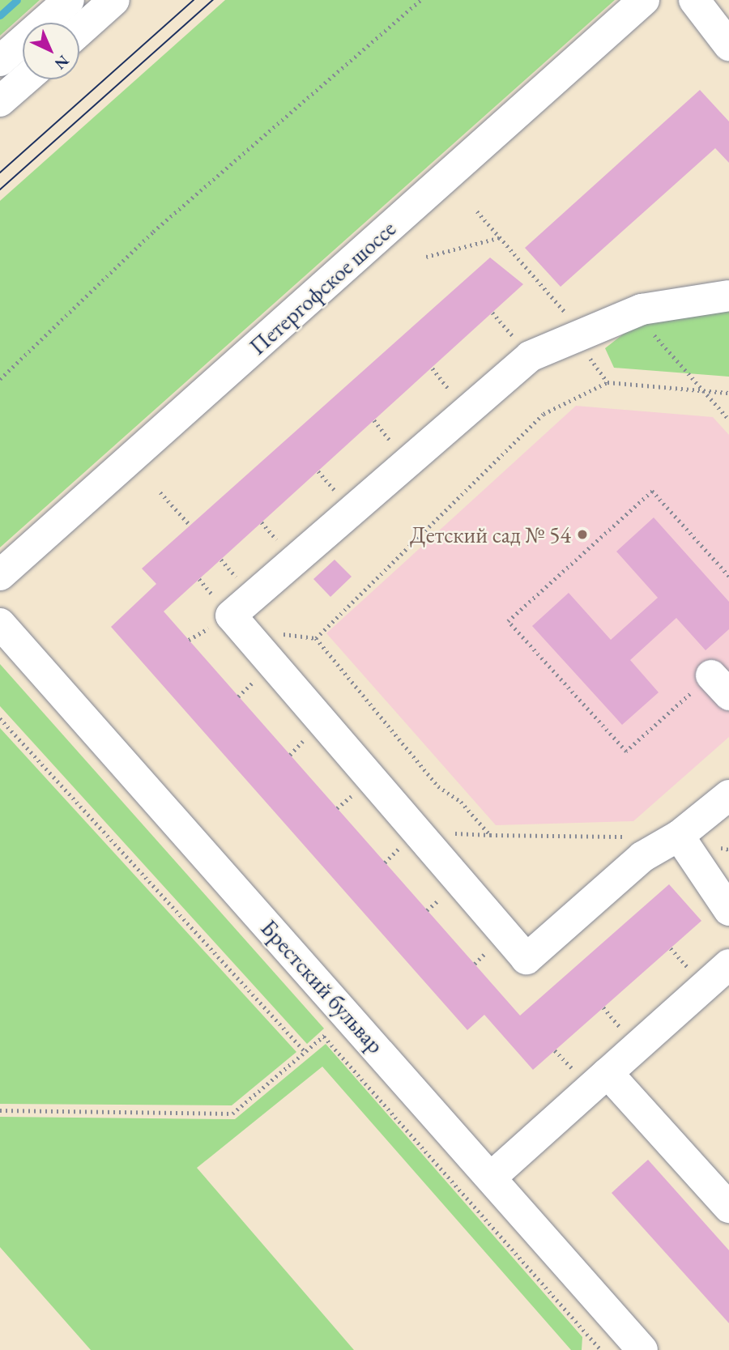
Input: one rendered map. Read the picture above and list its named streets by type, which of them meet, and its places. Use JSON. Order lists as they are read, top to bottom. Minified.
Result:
{"streets":{"street":["Петергофское шоссе","Брестский бульвар"]},"places":["Детский сад № 54"],"north":"bottom right"}
